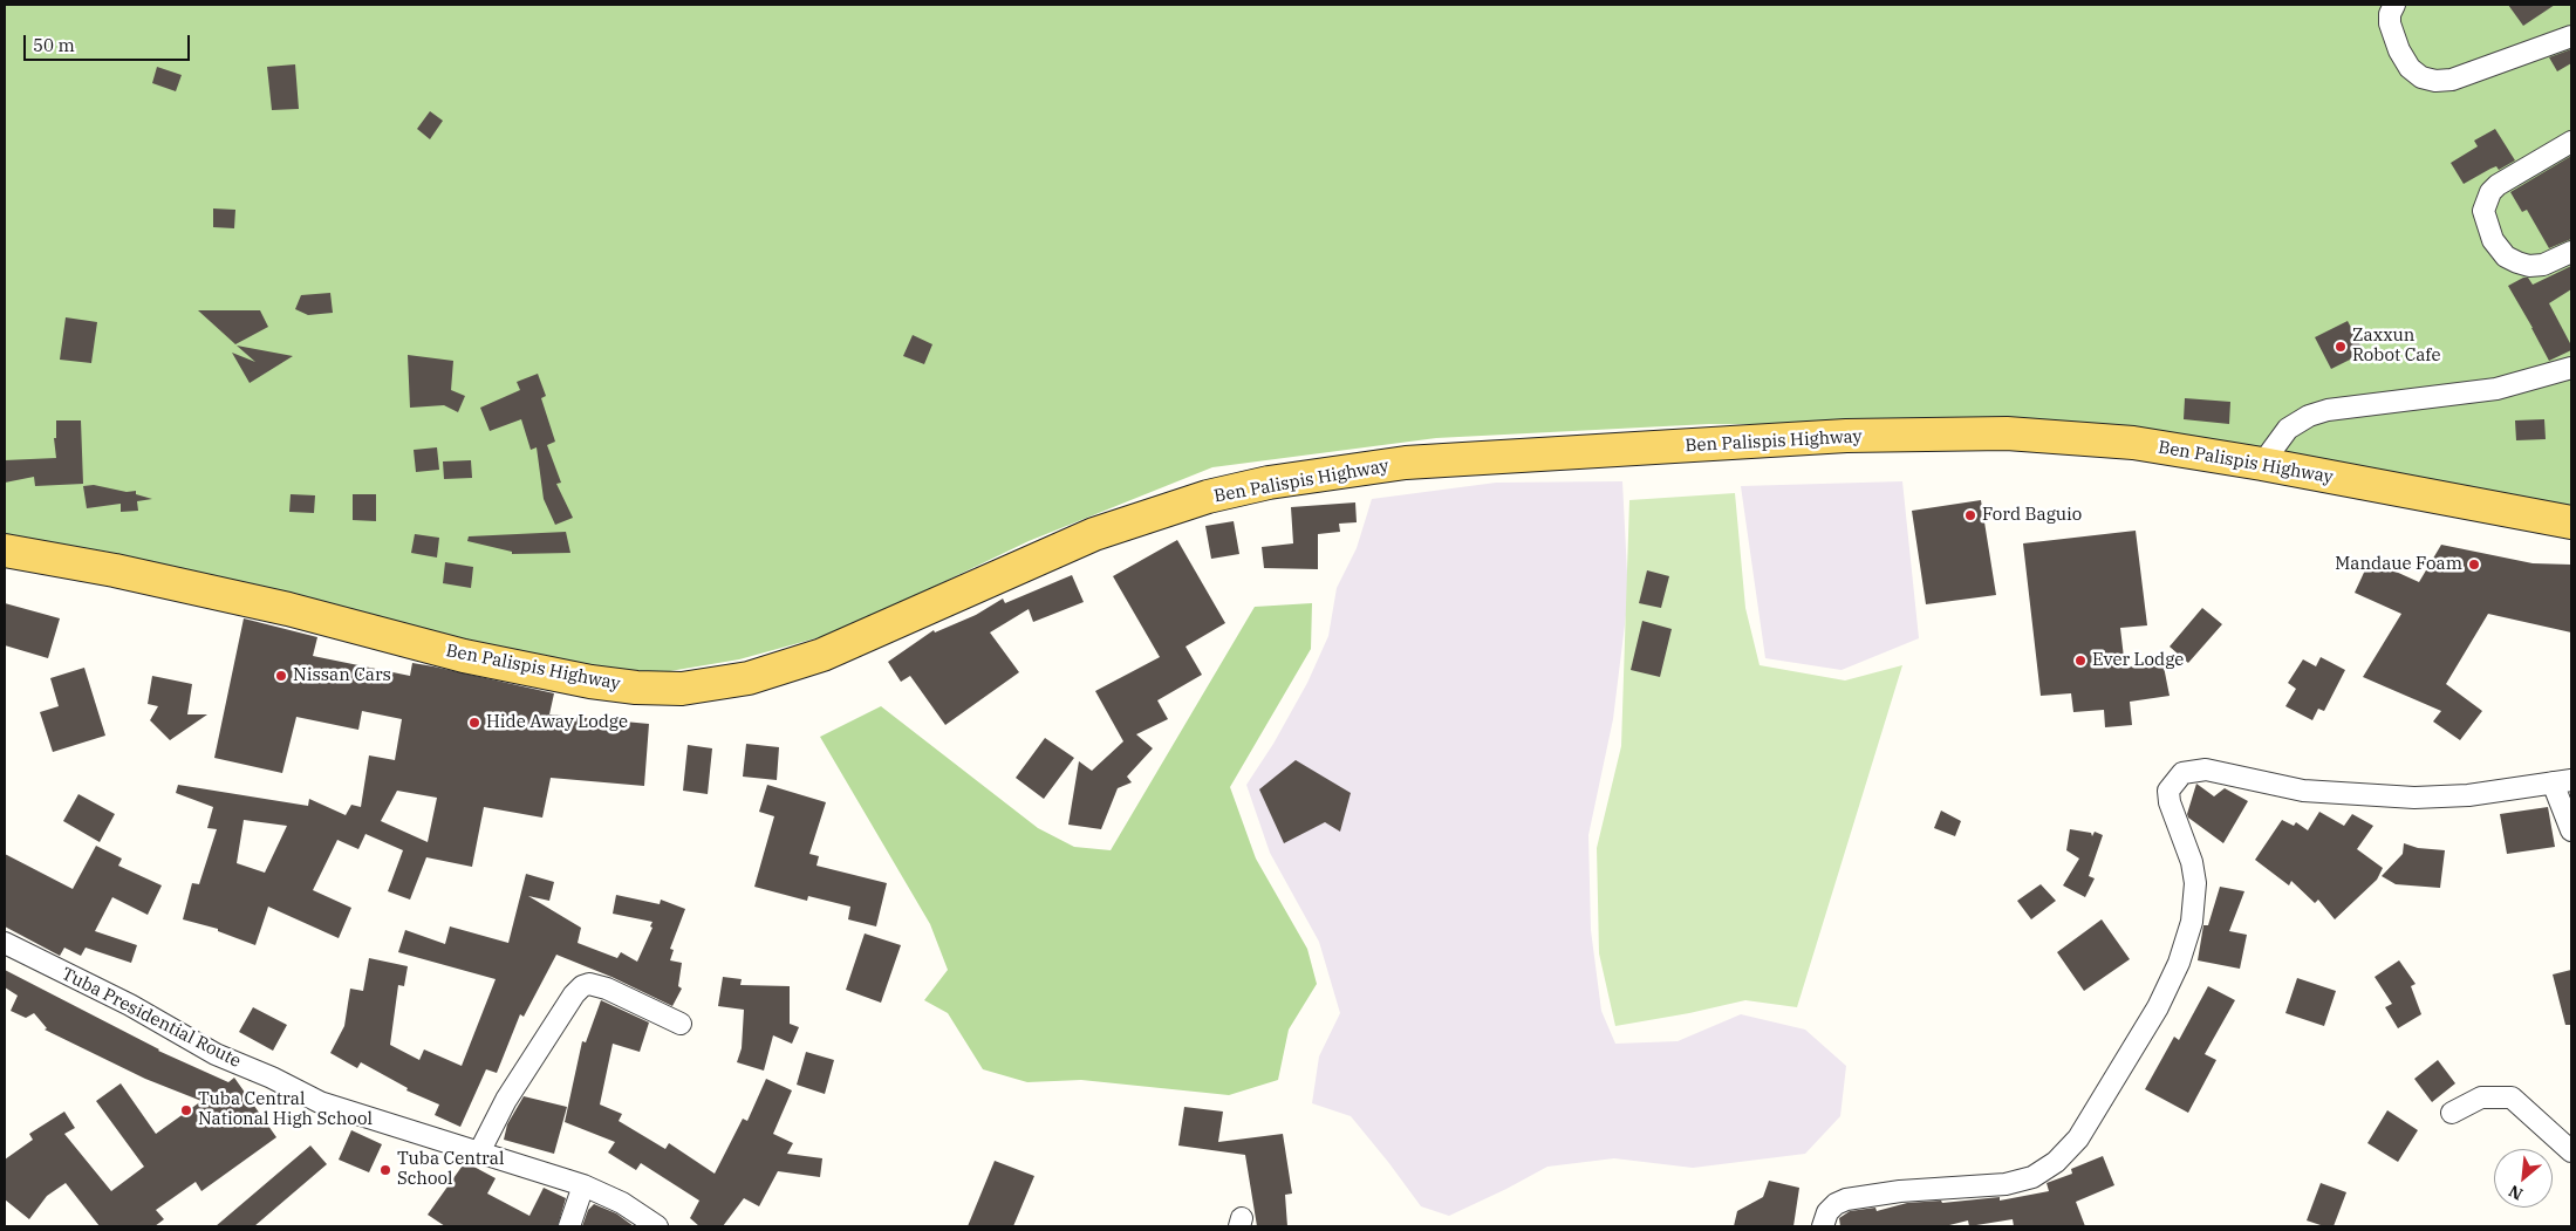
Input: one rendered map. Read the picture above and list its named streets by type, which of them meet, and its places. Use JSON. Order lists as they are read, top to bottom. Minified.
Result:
{"streets":{"main road":["Ben Palispis Highway"],"street":["Tuba Presidential Route"]},"places":["Zaxxun Robot Cafe","Ford Baguio","Mandaue Foam","Ever Lodge","Nissan Cars","Hide Away Lodge","Tuba Central National High School","Tuba Central School"],"scale_bar":"50 m","north":"bottom left"}
